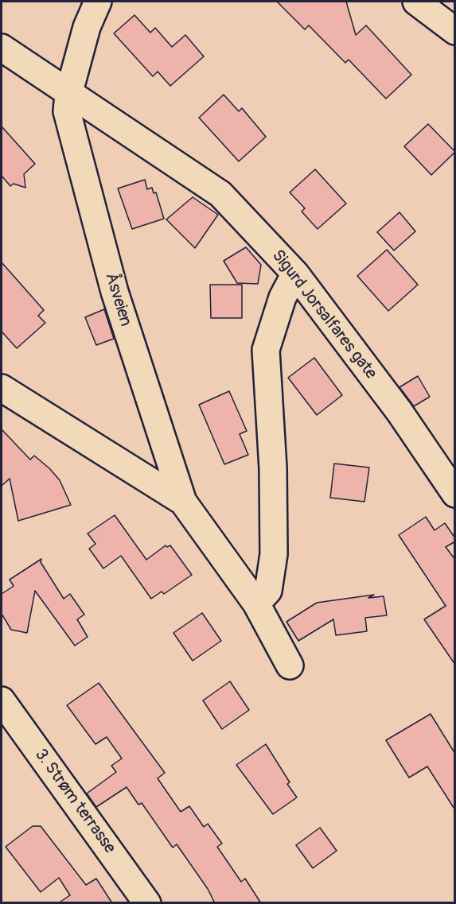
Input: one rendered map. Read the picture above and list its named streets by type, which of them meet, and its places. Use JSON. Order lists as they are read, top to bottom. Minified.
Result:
{"streets":{"street":["Åsveien","Sigurd Jorsalfares gate","3. Strøm terrasse"]},"crossings":[["Åsveien","Sigurd Jorsalfares gate"]]}
